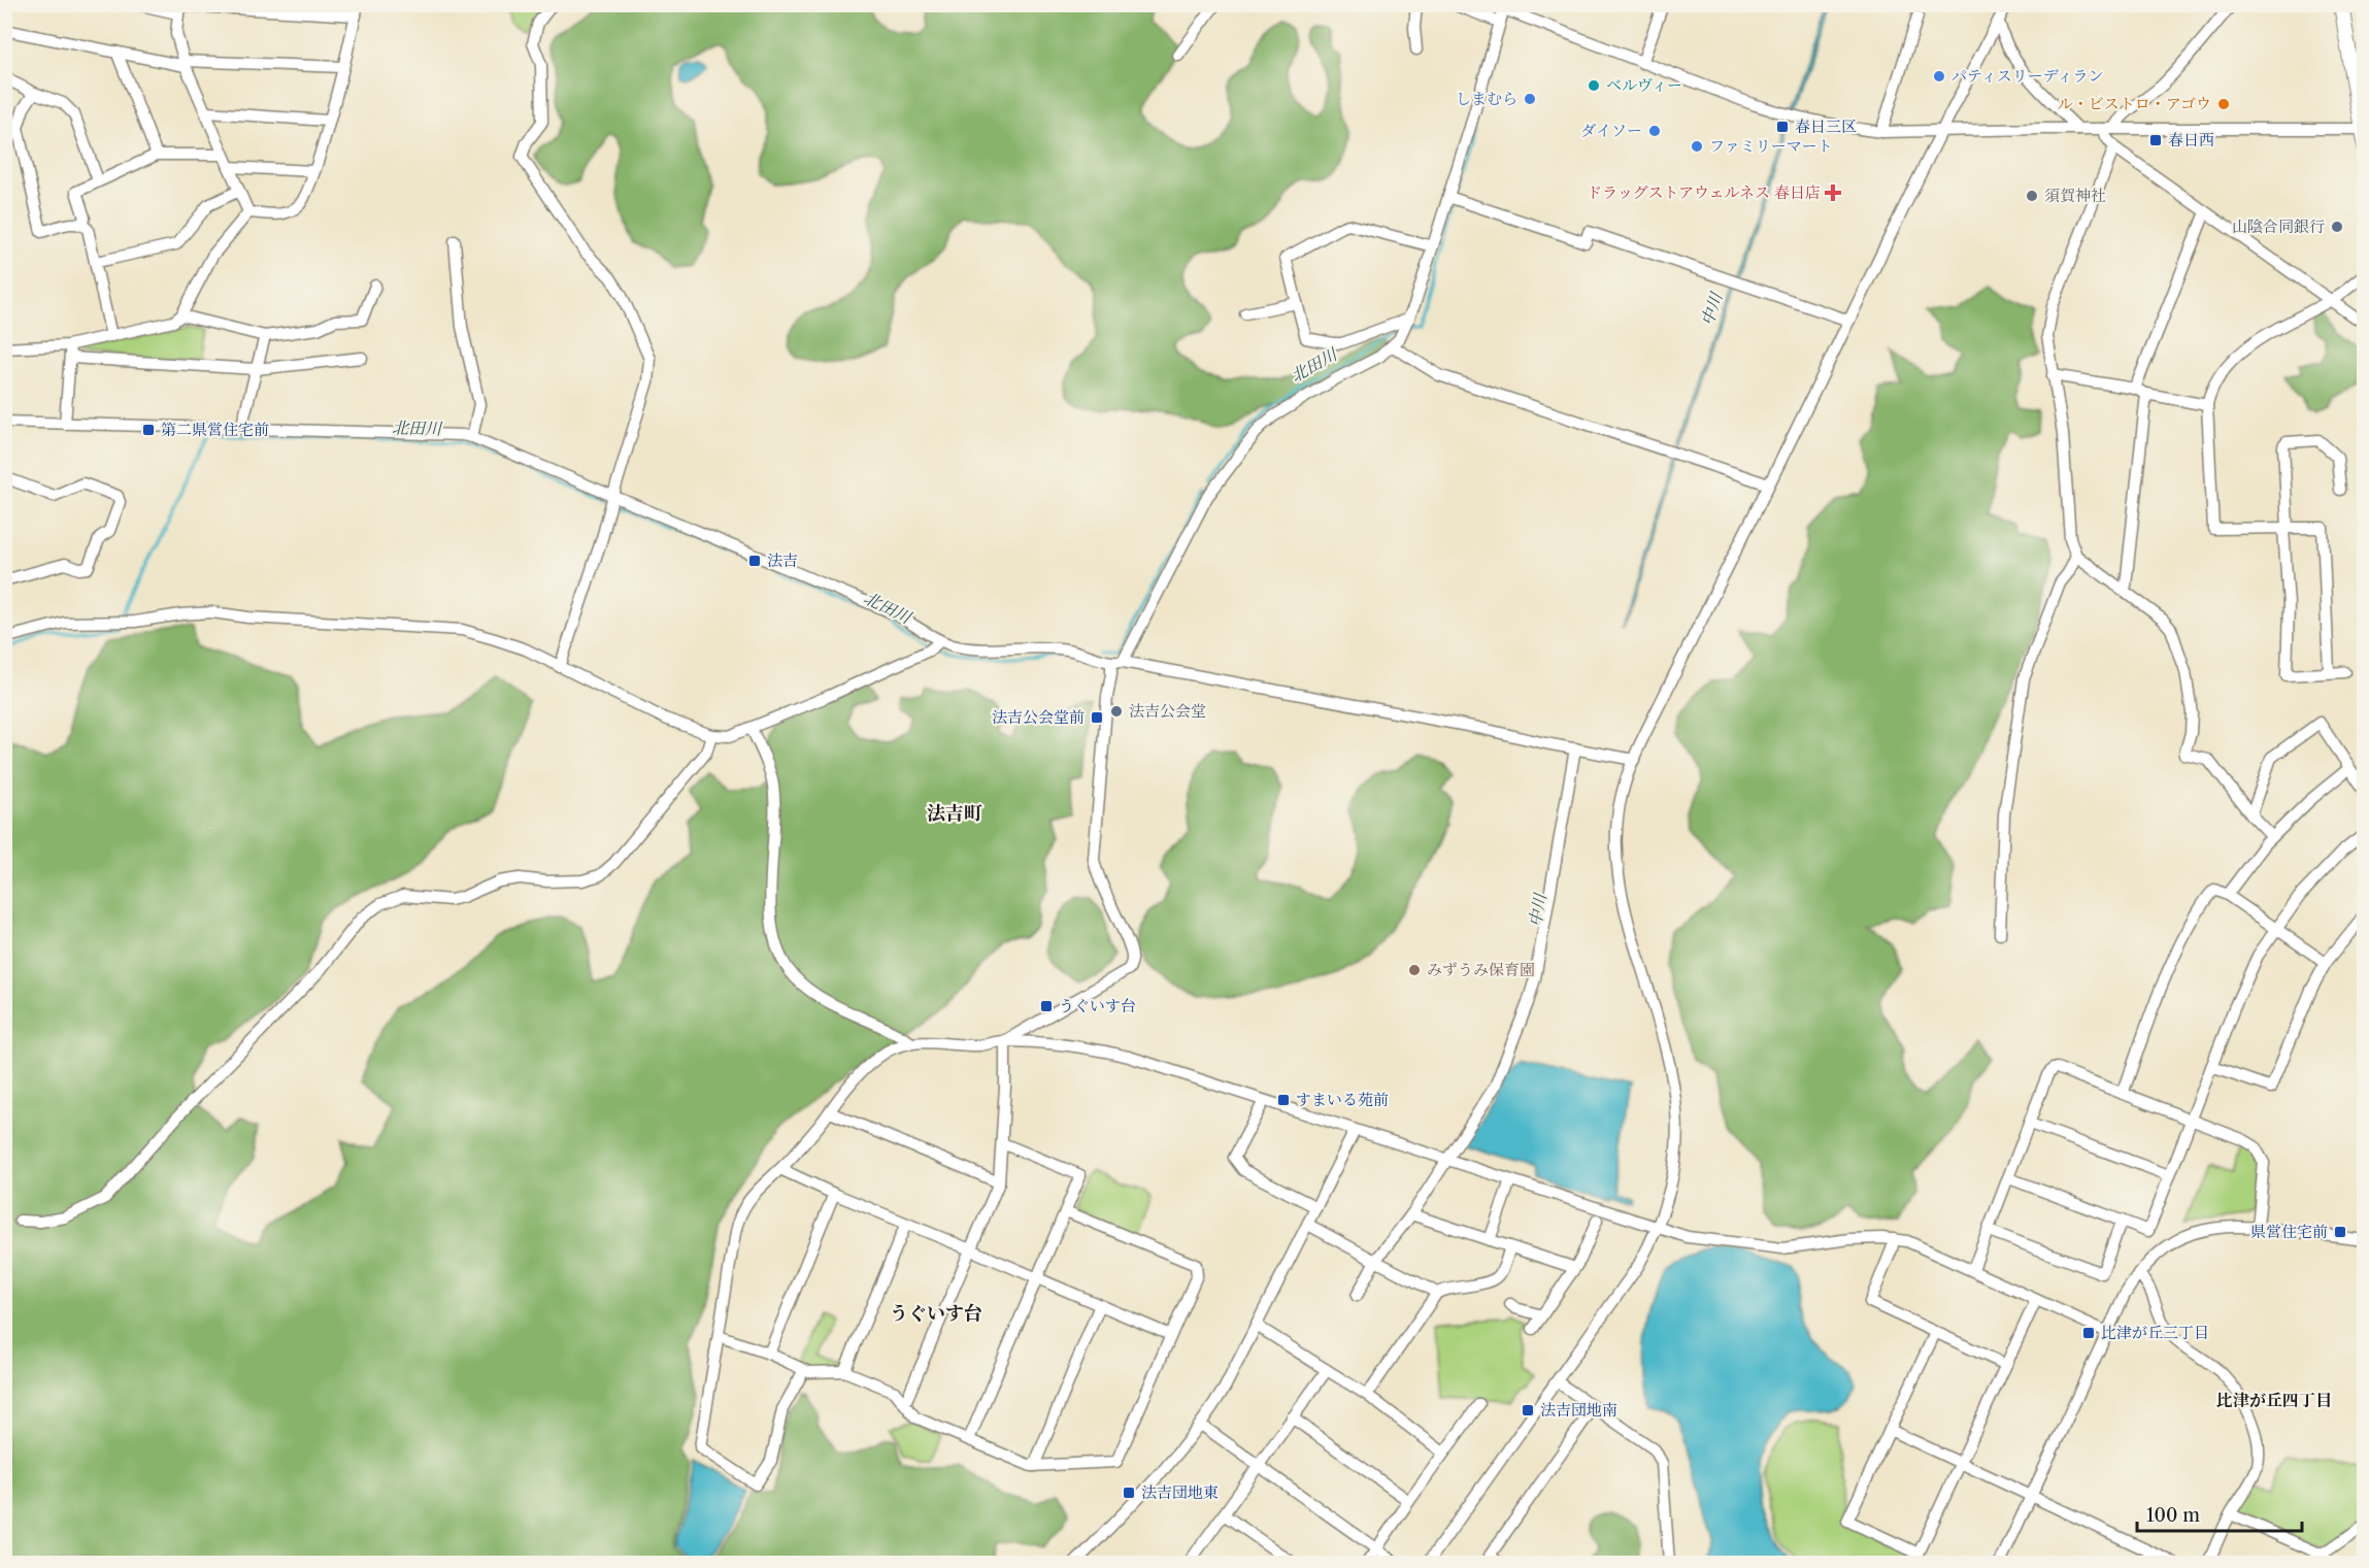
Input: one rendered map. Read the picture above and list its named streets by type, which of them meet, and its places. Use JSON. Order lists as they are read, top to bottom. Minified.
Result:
{"districts":["法吉町","うぐいす台","比津が丘四丁目"],"water":["中川","北田川"],"places":{"other":["パティスリーディラン","ベルヴィー","しまむら","ル・ビストロ・アゴウ","ダイソー","ファミリーマート","須賀神社","山陰合同銀行","法吉公会堂","みずうみ保育園"],"transit":["春日三区","春日西","第二県営住宅前","法吉","法吉公会堂前","うぐいす台","すまいる苑前","県営住宅前","比津が丘三丁目","法吉団地南","法吉団地東"],"health":["ドラッグストアウェルネス 春日店"]},"scale_bar":"100 m"}
